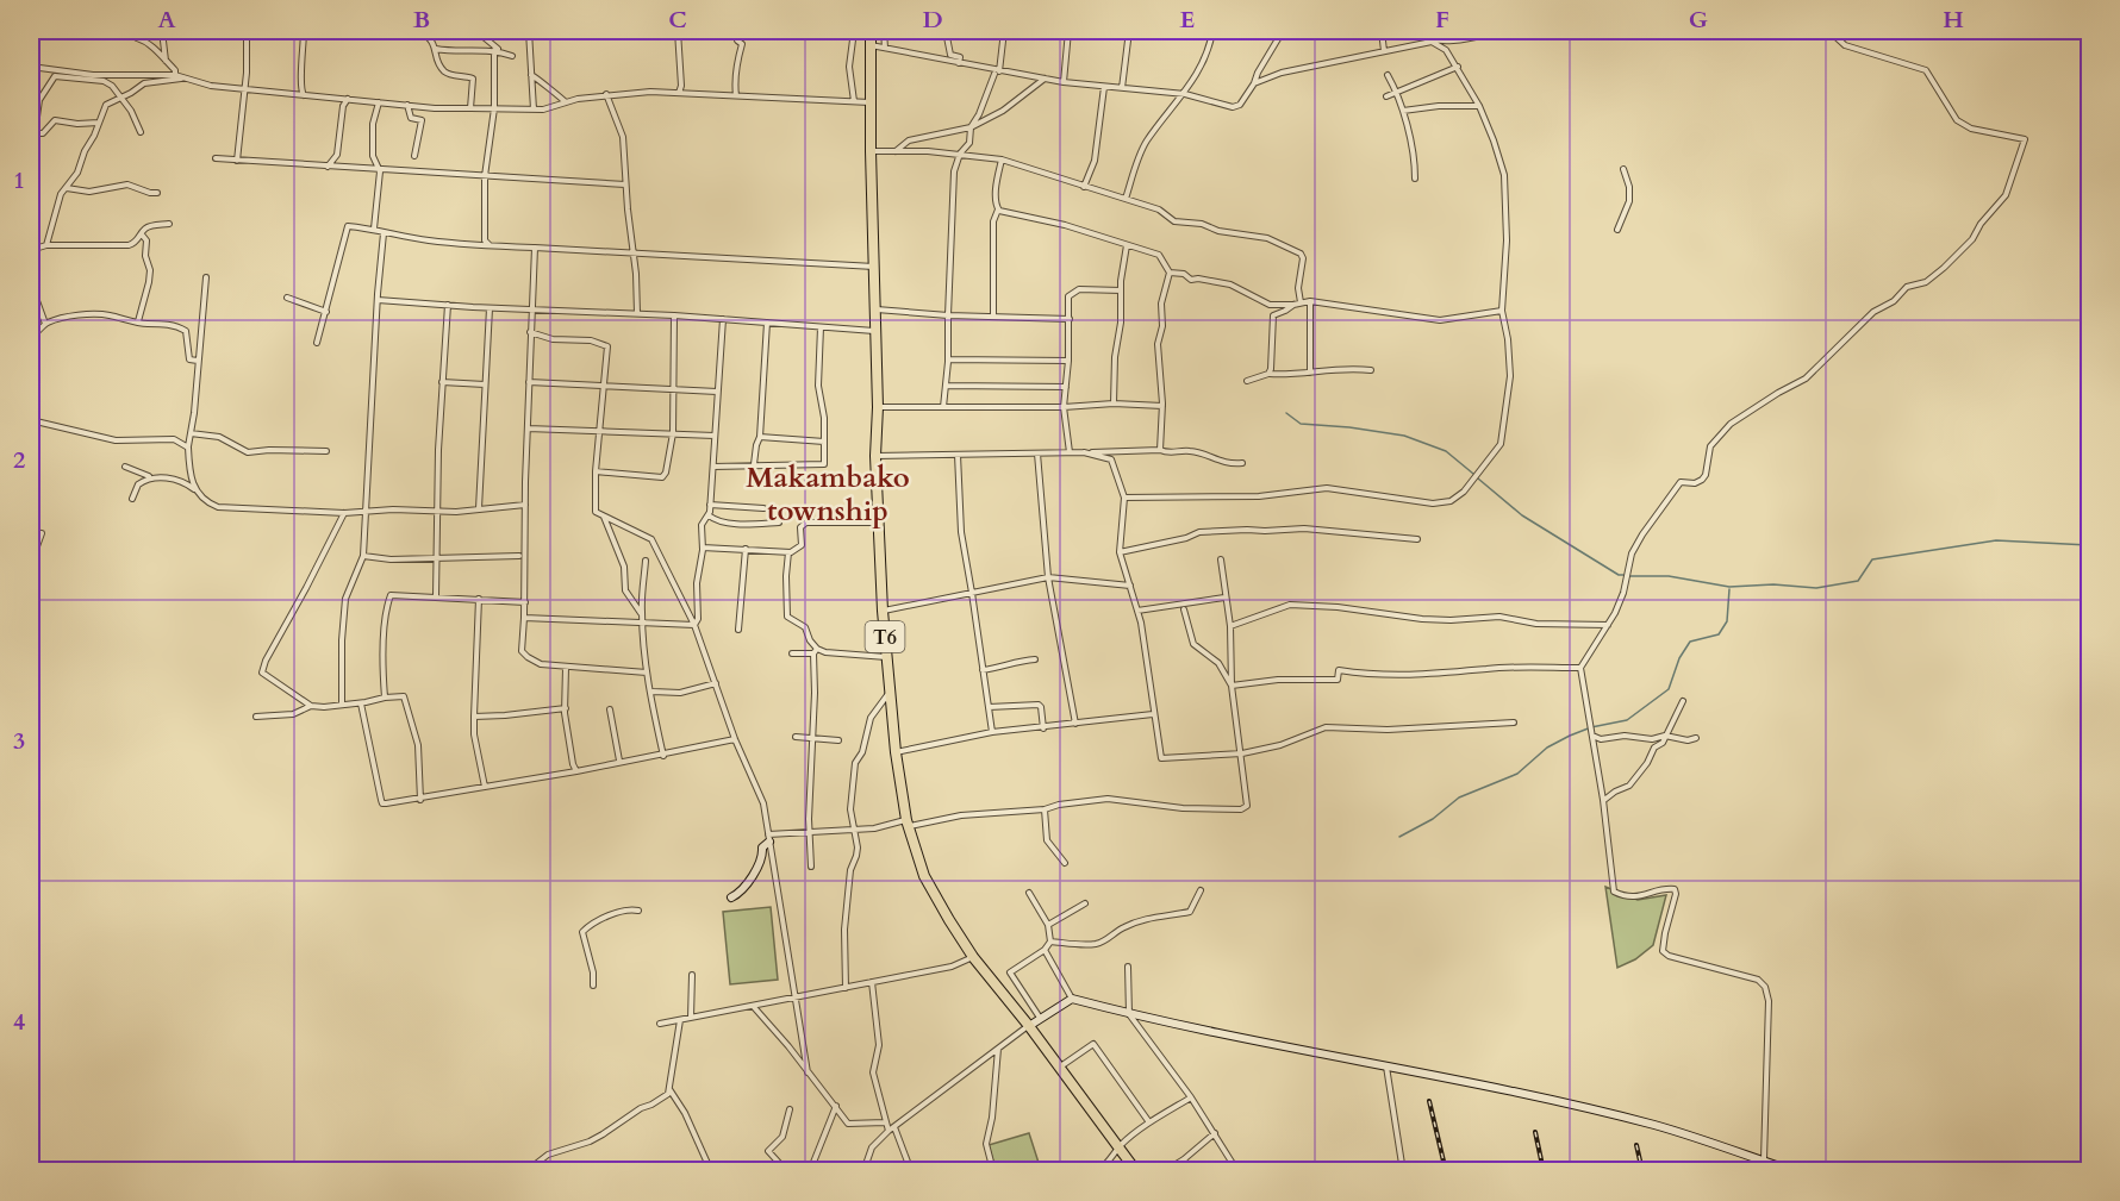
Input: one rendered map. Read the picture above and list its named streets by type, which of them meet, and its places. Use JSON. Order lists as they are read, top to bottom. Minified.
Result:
{"streets":{"highway":["T6"]},"districts":["Makambako township"],"grid":{"columns":["A","B","C","D","E","F","G","H"],"rows":["1","2","3","4"]}}
